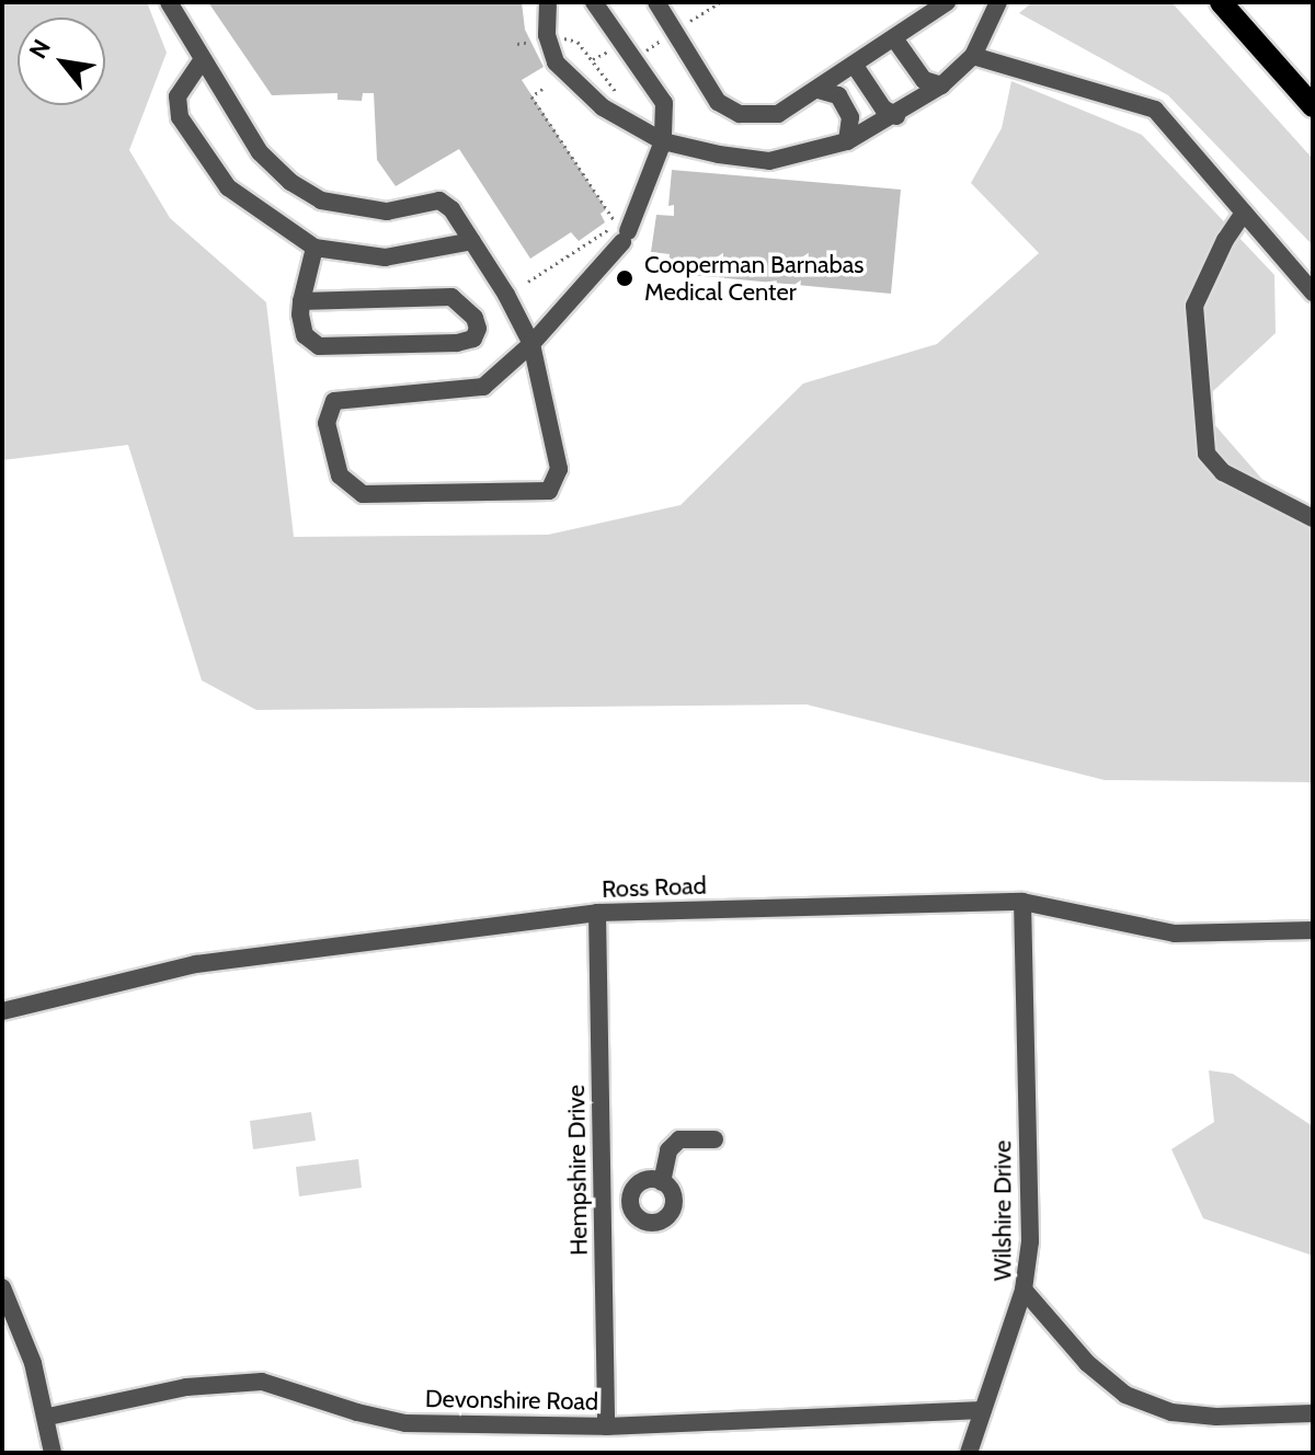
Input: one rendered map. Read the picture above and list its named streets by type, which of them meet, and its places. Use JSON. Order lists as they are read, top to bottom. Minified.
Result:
{"streets":{"street":["Ross Road","Hempshire Drive","Wilshire Drive","Devonshire Road"]},"crossings":[["Ross Road","Hempshire Drive"],["Ross Road","Wilshire Drive"],["Hempshire Drive","Devonshire Road"]],"places":["Cooperman Barnabas Medical Center"],"north":"top left"}
